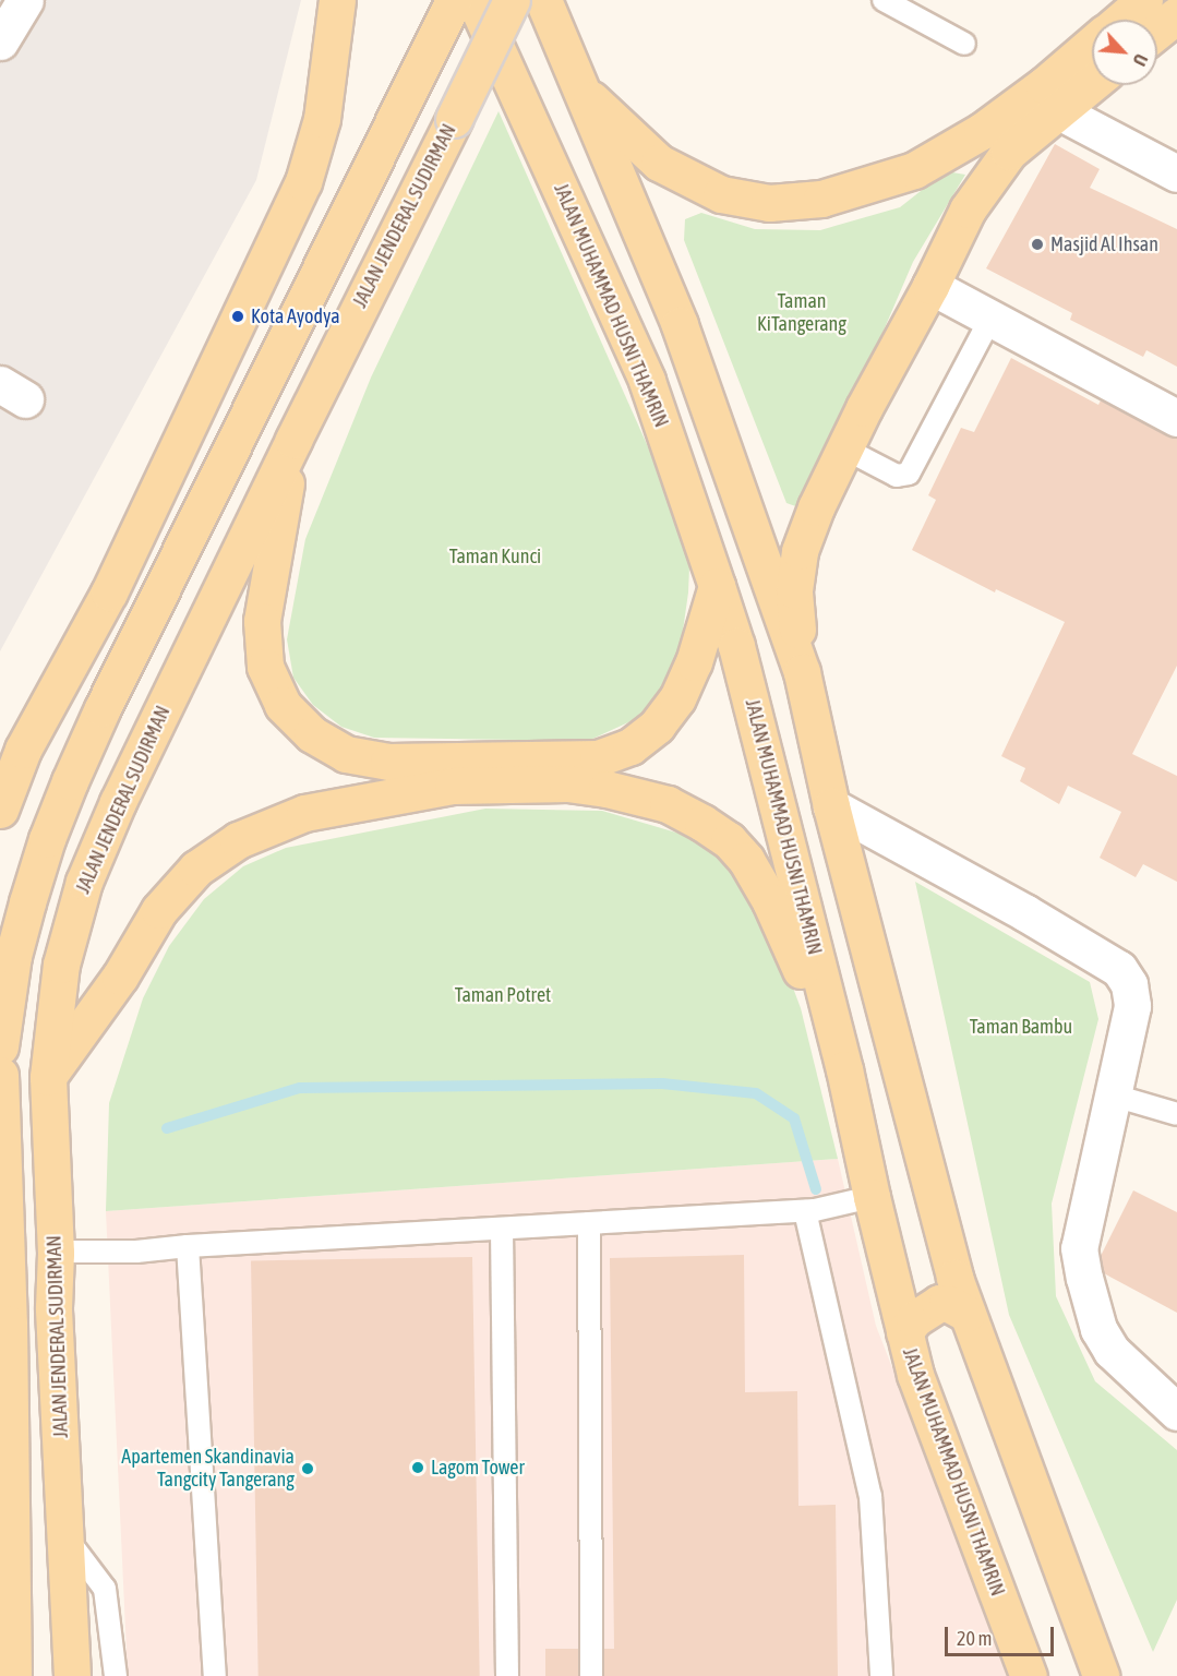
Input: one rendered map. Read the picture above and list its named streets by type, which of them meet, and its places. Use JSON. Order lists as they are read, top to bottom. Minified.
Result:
{"streets":{"main road":["JALAN JENDERAL SUDIRMAN","JALAN MUHAMMAD HUSNI THAMRIN"]},"parks":["Taman KiTangerang","Taman Kunci","Taman Potret","Taman Bambu"],"places":["Masjid Al Ihsan","Kota Ayodya","Lagom Tower","Apartemen Skandinavia Tangcity Tangerang"],"scale_bar":"20 m","north":"bottom right"}
